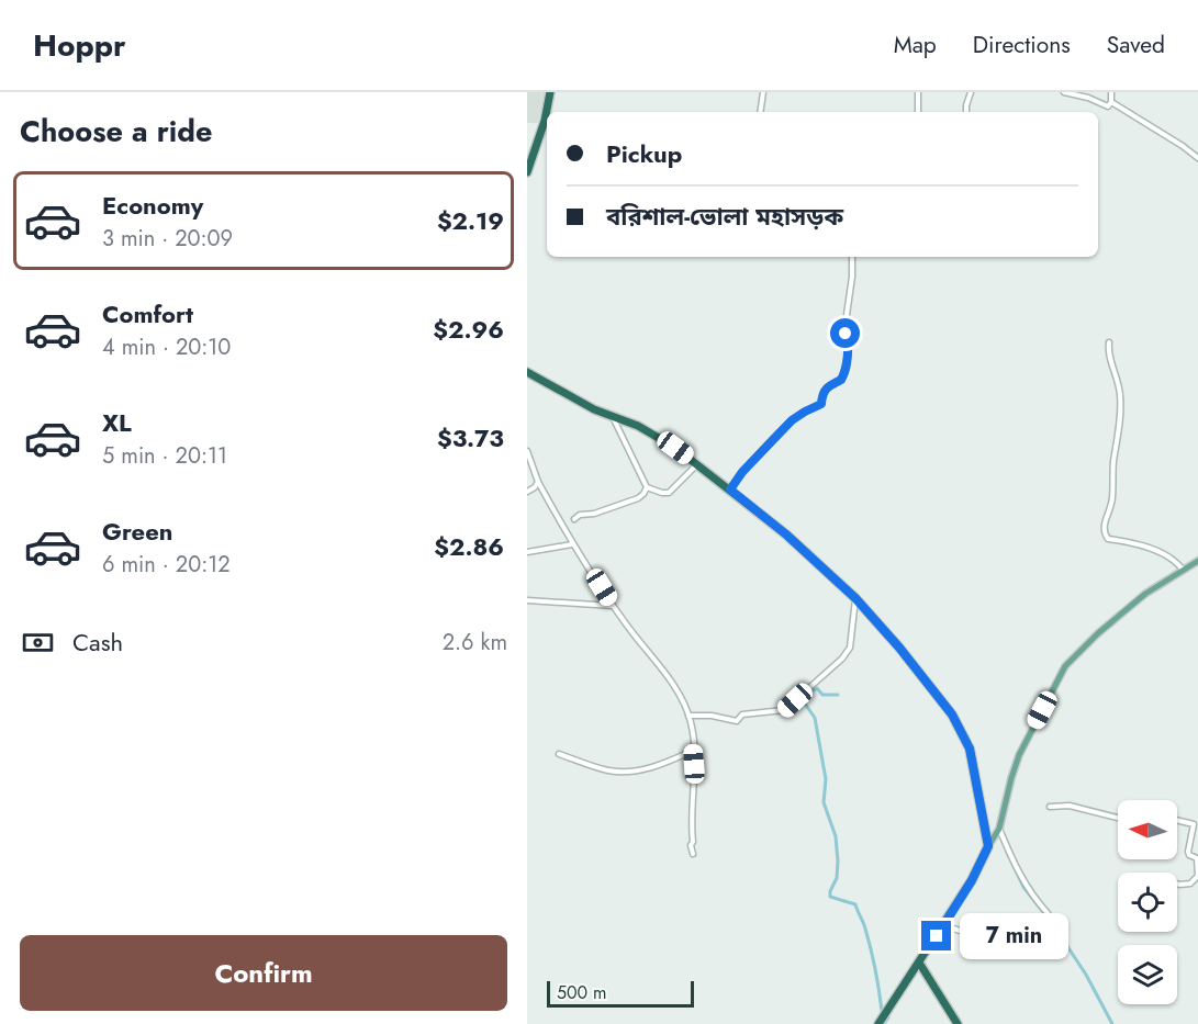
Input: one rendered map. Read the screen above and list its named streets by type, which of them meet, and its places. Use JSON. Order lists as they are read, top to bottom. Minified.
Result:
{"scale_bar":"500 m","north":"left","page":{"header":"Hoppr","nav":["Map","Directions","Saved"],"heading":"Choose a ride","banner":["Pickup","বরিশাল-ভোলা মহাসড়ক"],"list":[{"name":"Economy","note":"3 min · 20:09","value":"$2.19"},{"name":"Comfort","note":"4 min · 20:10","value":"$2.96"},{"name":"XL","note":"5 min · 20:11","value":"$3.73"},{"name":"Green","note":"6 min · 20:12","value":"$2.86"}],"pay":["Cash","2.6 km"],"bubble":"7 min","buttons":"Confirm","scale":"500 m"}}
